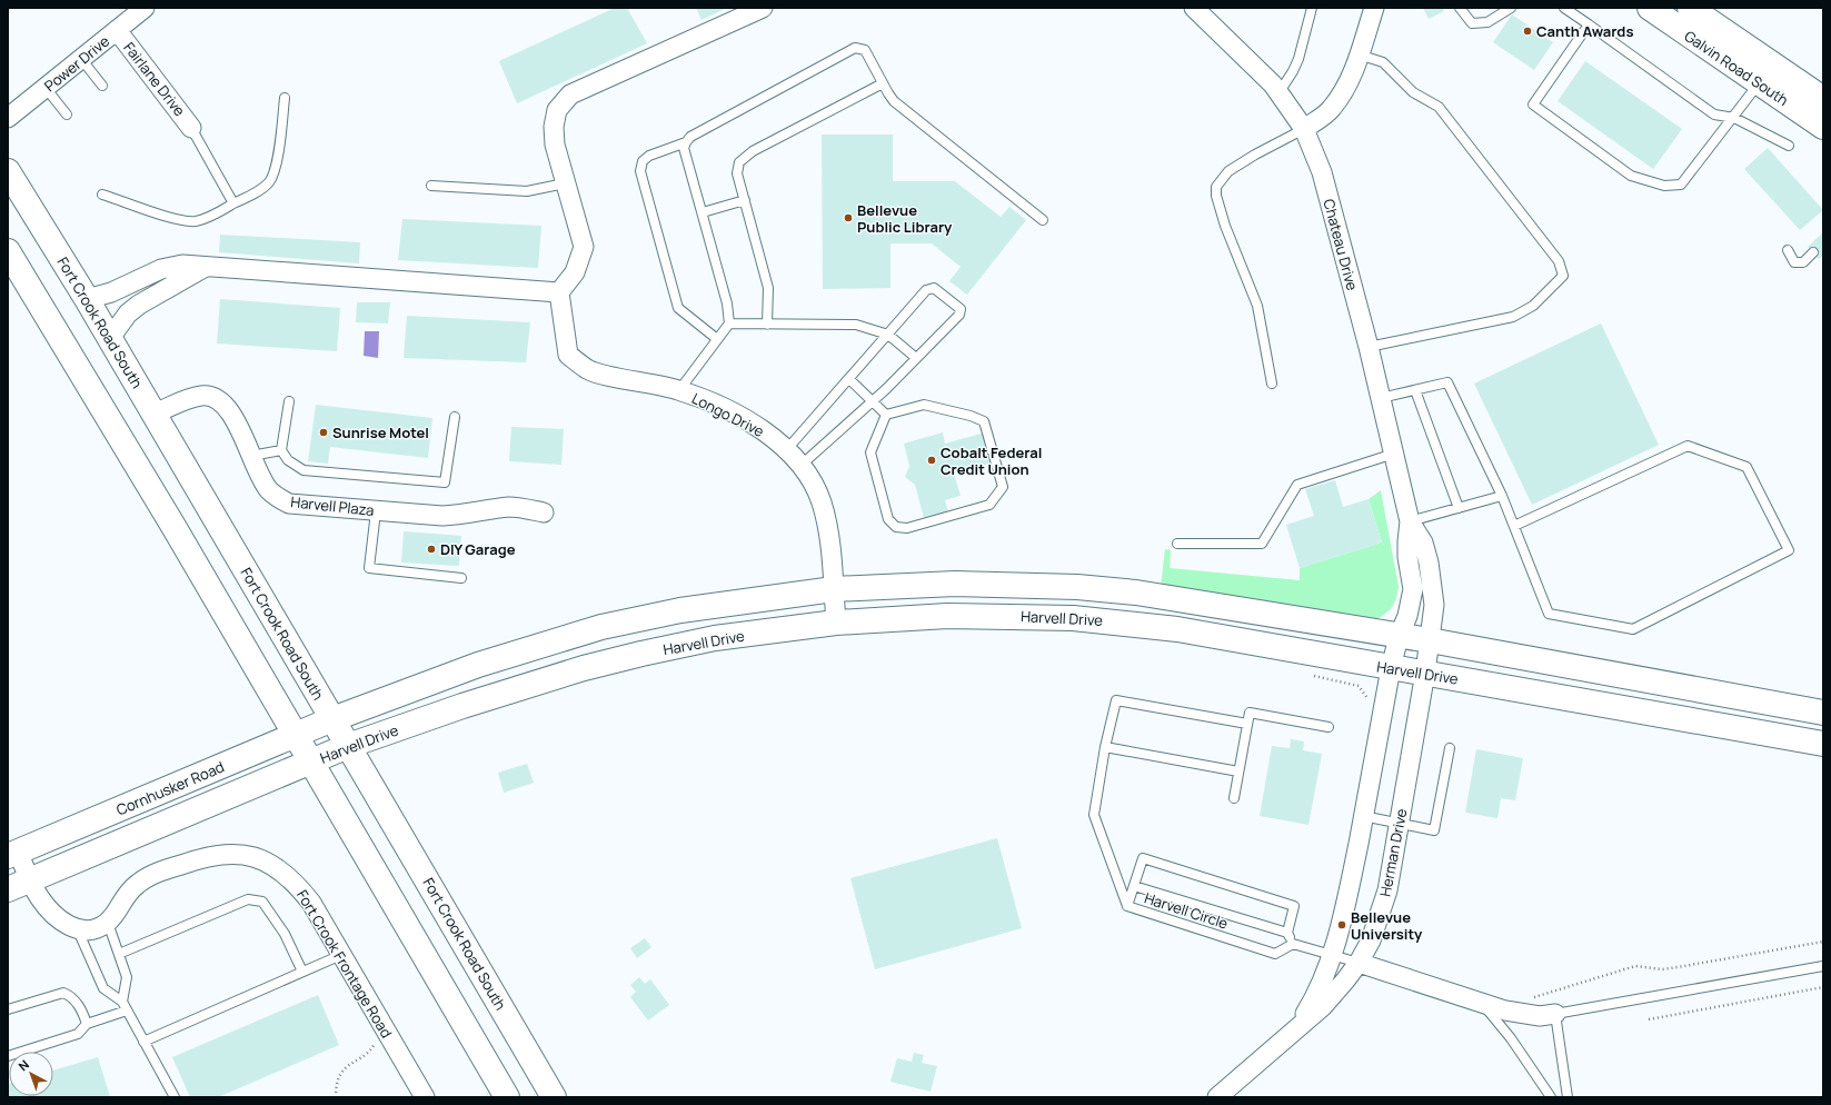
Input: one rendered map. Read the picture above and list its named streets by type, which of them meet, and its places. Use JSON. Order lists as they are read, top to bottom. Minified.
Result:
{"streets":{"main road":["Galvin Road South","Fort Crook Road South","Harvell Drive","Cornhusker Road"],"street":["Power Drive","Fairlane Drive","Chateau Drive","Longo Drive","Harvell Plaza","Herman Drive","Fort Crook Frontage Road"],"lane":["Harvell Circle"]},"crossings":[["Power Drive","Fairlane Drive"],["Chateau Drive","Herman Drive"],["Fort Crook Road South","Harvell Plaza"],["Fort Crook Road South","Harvell Drive"],["Fort Crook Road South","Cornhusker Road"],["Longo Drive","Harvell Drive"],["Harvell Drive","Cornhusker Road"],["Harvell Drive","Herman Drive"]],"places":["Canth Awards","Bellevue Public Library","Sunrise Motel","Cobalt Federal Credit Union","DIY Garage","Bellevue University"],"north":"top left"}
